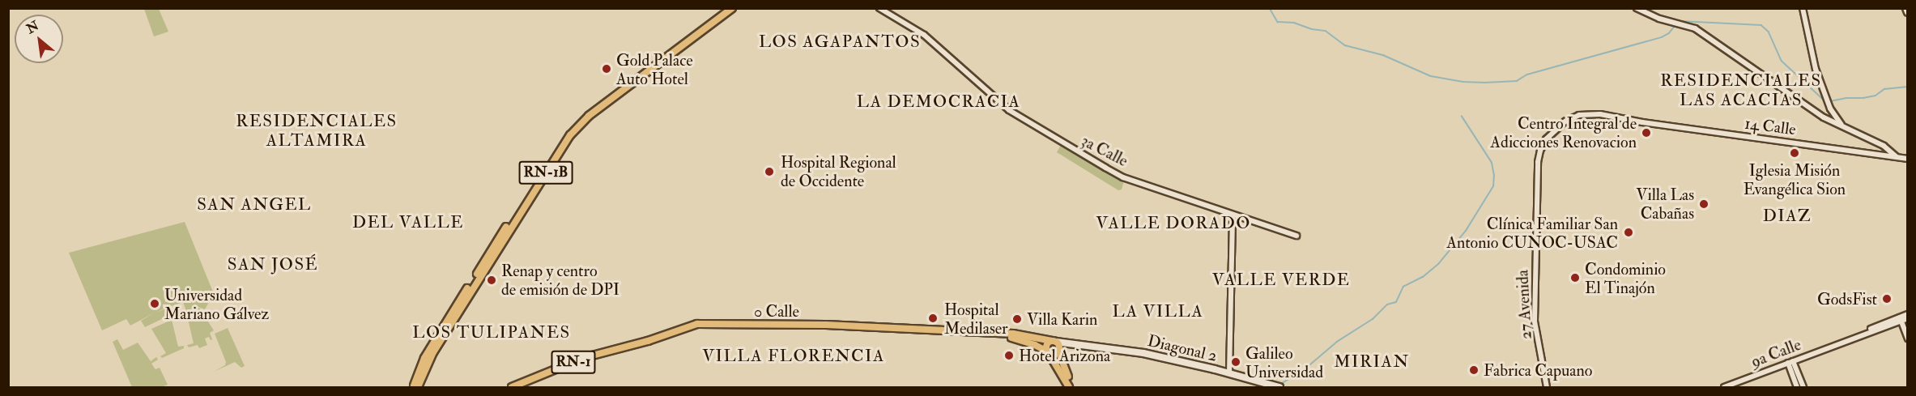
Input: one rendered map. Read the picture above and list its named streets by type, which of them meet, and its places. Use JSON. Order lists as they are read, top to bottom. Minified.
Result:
{"streets":{"main road":["RN-1B","0 Calle","Diagonal 2","RN-1"],"street":["14 Calle","3a Calle","27 Avenida","9a Calle"]},"crossings":[["14 Calle","27 Avenida"],["0 Calle","Diagonal 2"]],"districts":["LOS AGAPANTOS","RESIDENCIALES LAS ACACIAS","LA DEMOCRACIA","RESIDENCIALES ALTAMIRA","SAN ANGEL","DIAZ","DEL VALLE","VALLE DORADO","SAN JOSÉ","VALLE VERDE","LA VILLA","LOS TULIPANES","VILLA FLORENCIA","MIRIAN"],"places":["Gold Palace Auto Hotel","Centro Integral de Adicciones Renovacion","Iglesia Misión Evangélica Sion","Hospital Regional de Occidente","Villa Las Cabañas","Clínica Familiar San Antonio CUNOC-USAC","Condominio El Tinajón","Renap y centro de emisión de DPI","GodsFist","Universidad Mariano Gálvez","Hospital Medilaser","Villa Karin","Hotel Arizona","Galileo Universidad","Fabrica Capuano"],"north":"top left"}
